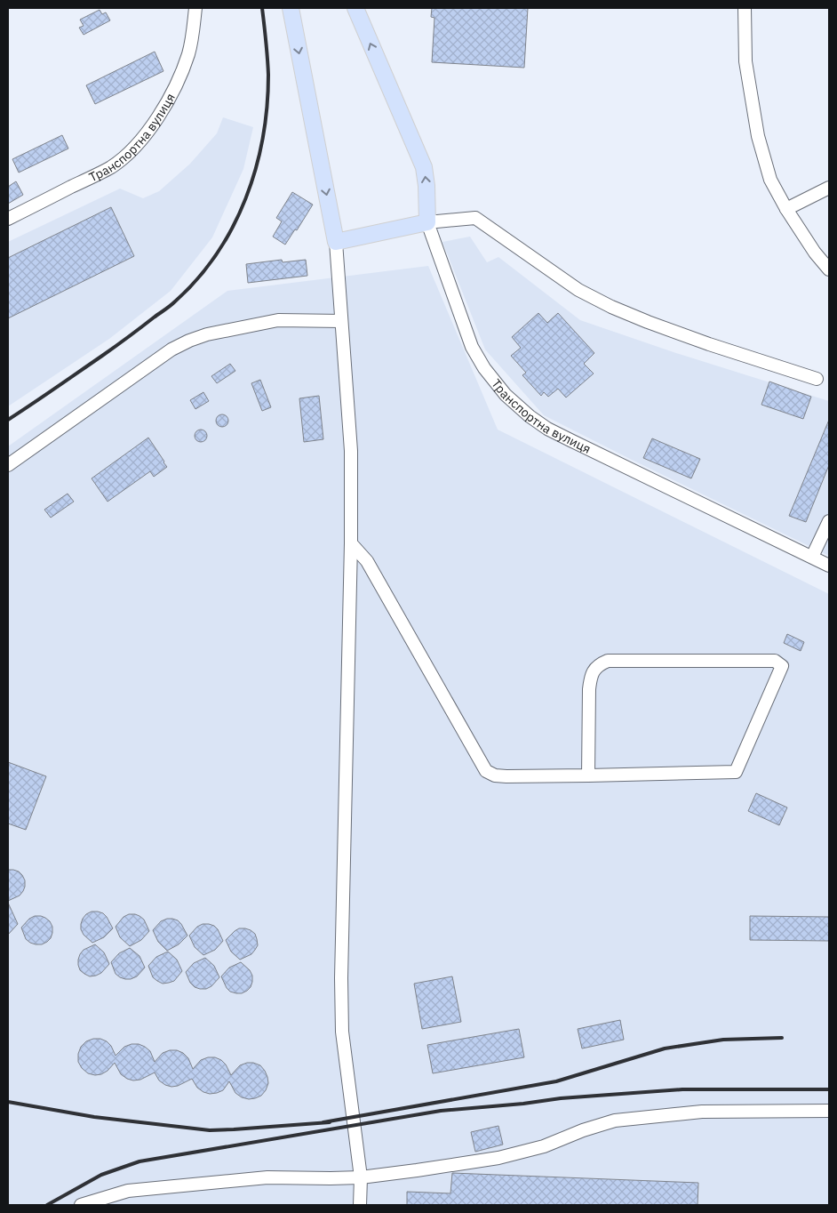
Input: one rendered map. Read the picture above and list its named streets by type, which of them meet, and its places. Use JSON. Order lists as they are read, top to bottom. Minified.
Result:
{"streets":{"street":["Транспортна вулиця"]}}
